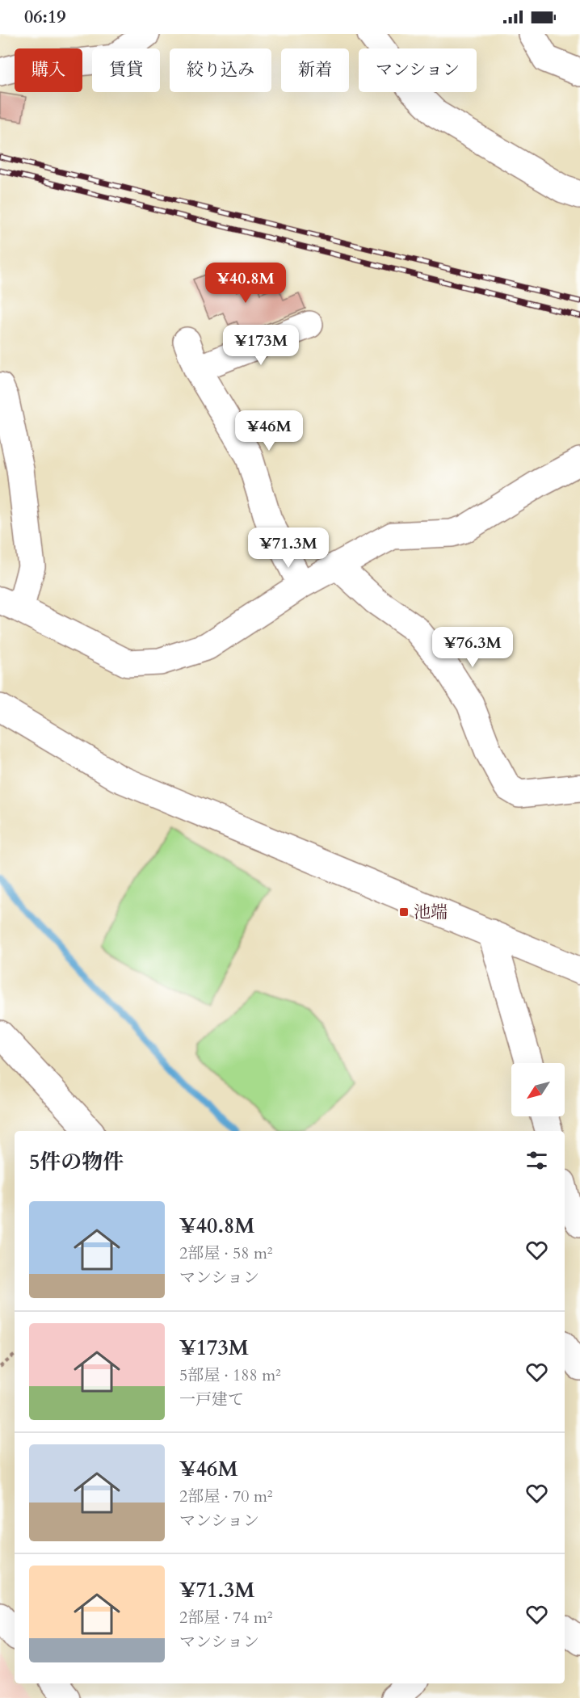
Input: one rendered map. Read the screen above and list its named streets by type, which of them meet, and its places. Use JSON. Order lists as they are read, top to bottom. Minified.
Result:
{"places":{"transit":["池端"]},"north":"bottom left","page":{"status":"06:19","chip":["購入","賃貸","絞り込み","新着","マンション"],"price":["¥40.8M","¥173M","¥46M","¥71.3M","¥76.3M"],"heading":"5件の物件","list":[{"name":"¥40.8M","note":"2部屋 · 58 m² · マンション"},{"name":"¥173M","note":"5部屋 · 188 m² · 一戸建て"},{"name":"¥46M","note":"2部屋 · 70 m² · マンション"},{"name":"¥71.3M","note":"2部屋 · 74 m² · マンション"}]}}
